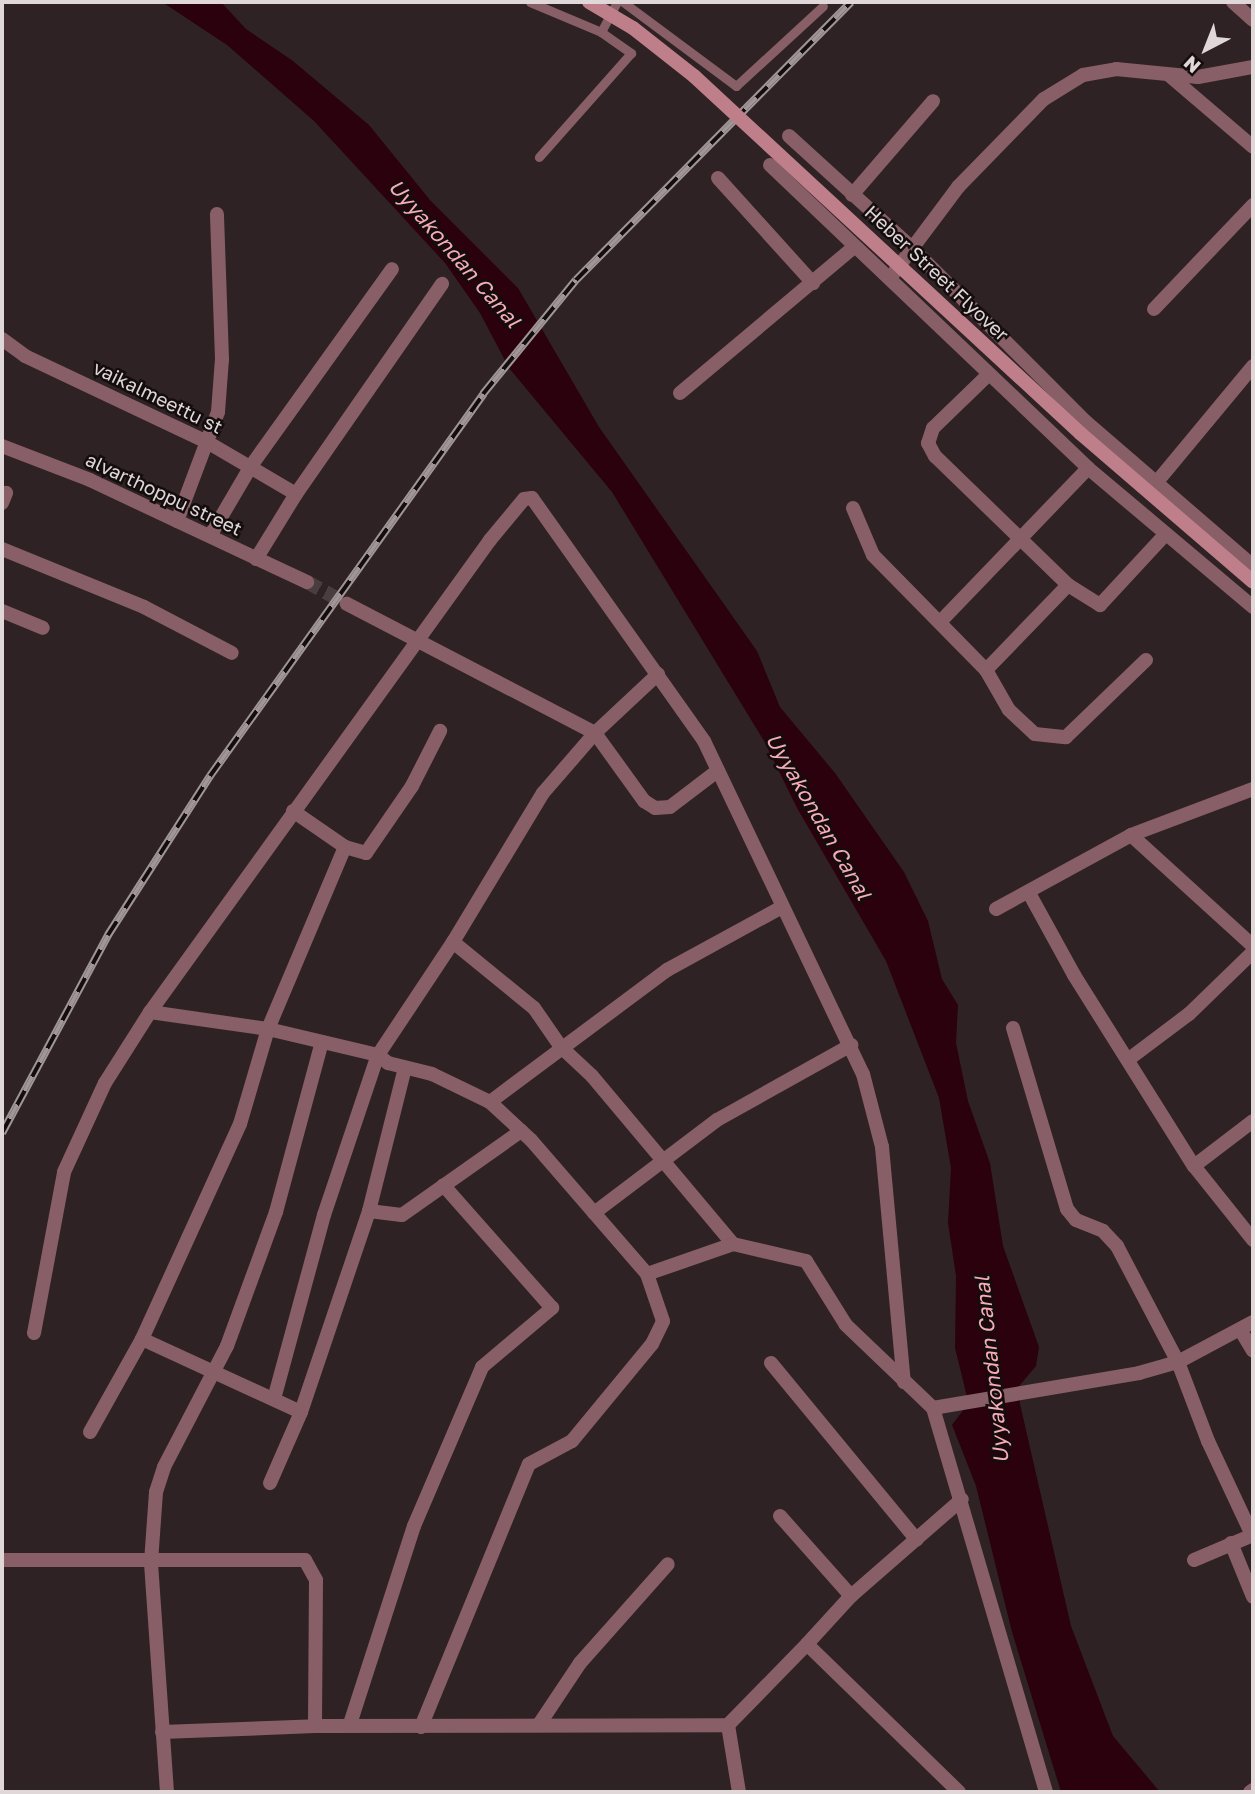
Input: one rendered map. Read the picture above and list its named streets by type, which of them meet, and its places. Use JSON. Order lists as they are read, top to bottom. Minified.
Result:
{"streets":{"street":["Heber Street Flyover","vaikalmeettu st","alvarthoppu street"]},"water":["Uyyakondan Canal"],"north":"bottom left"}
